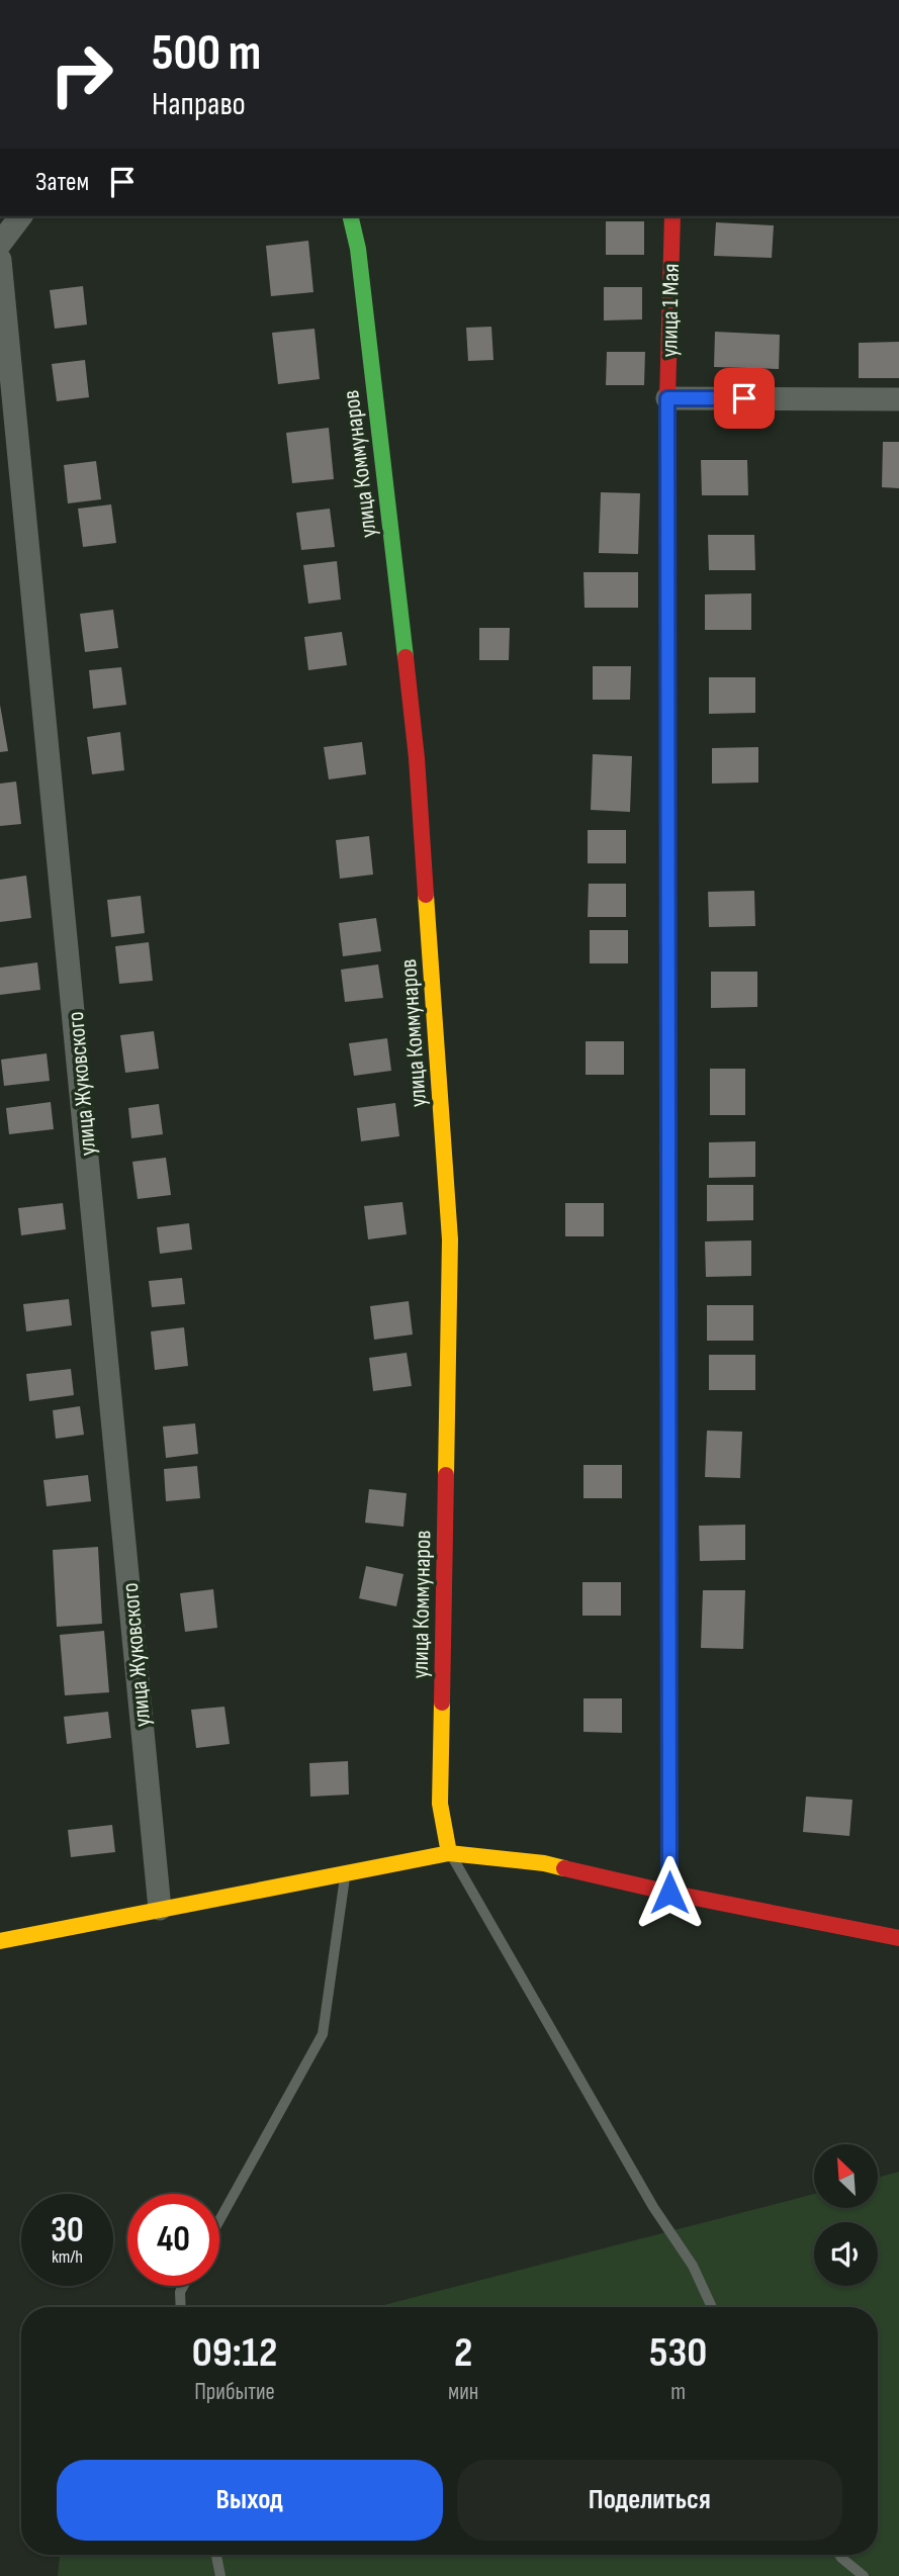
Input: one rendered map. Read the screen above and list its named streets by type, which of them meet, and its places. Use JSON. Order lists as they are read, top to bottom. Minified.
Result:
{"streets":{"main road":["улица 1 Мая","улица Коммунаров"],"street":["улица Жуковского"]},"north":"top left","page":{"turn":["500 m","Направо"],"then":"Затем","speed":"30 km/h","limit":"40","eta":["09:12","Прибытие","2","мин","530","m"],"buttons":["Выход","Поделиться"]}}
